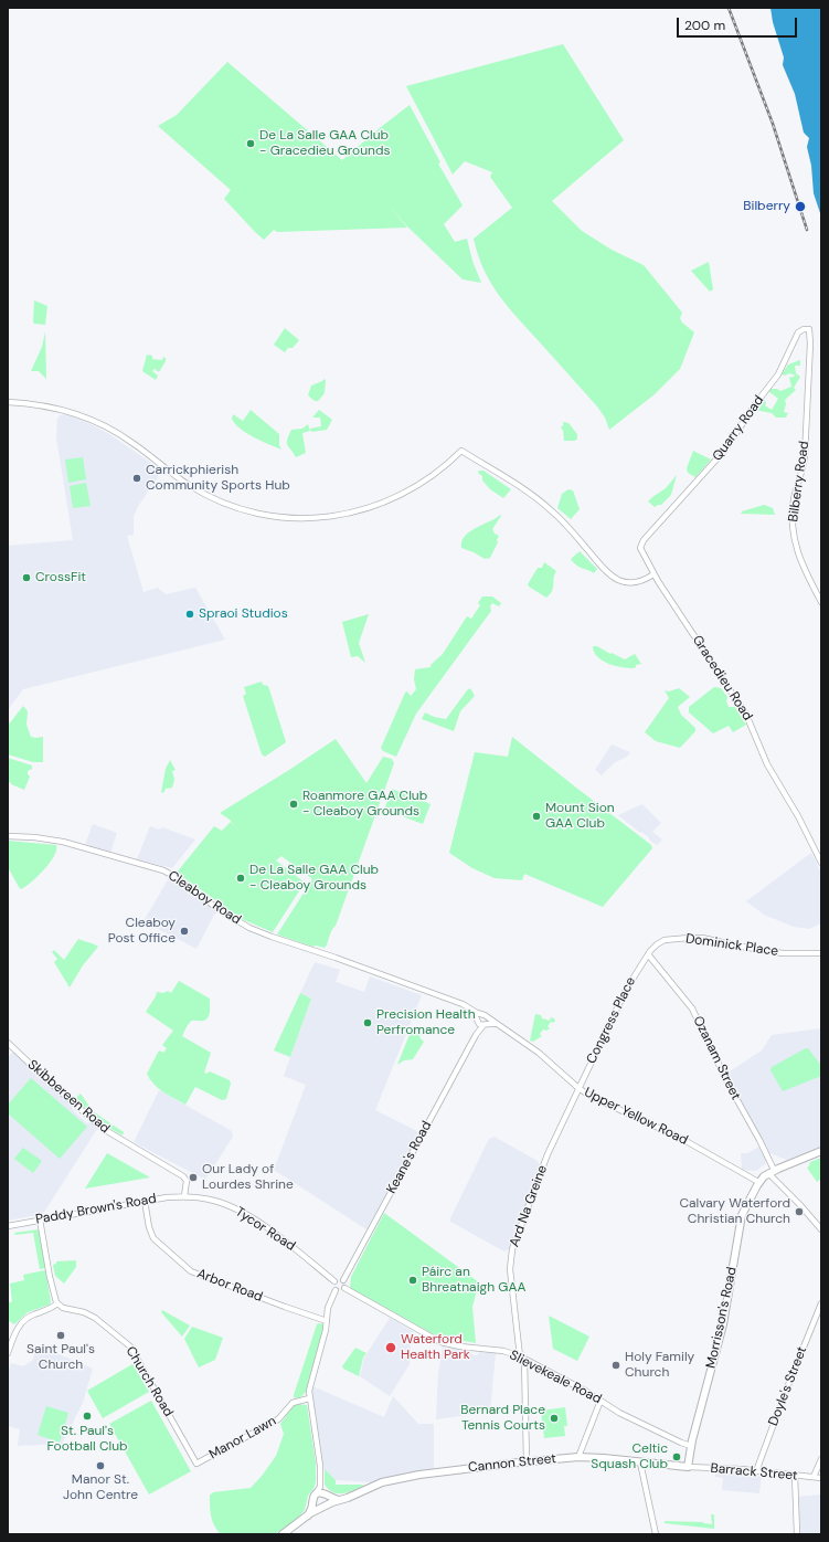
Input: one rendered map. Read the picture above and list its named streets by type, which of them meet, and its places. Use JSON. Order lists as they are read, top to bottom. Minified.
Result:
{"streets":{"main road":["Morrisson's Road","Cannon Street"],"street":["Quarry Road","Bilberry Road","Gracedieu Road","Cleaboy Road","Dominick Place","Congress Place","Ozanam Street","Skibbereen Road","Upper Yellow Road","Keane's Road","Ard Na Greine","Paddy Brown's Road","Tycor Road","Arbor Road","Slievekeale Road","Church Road","Doyle's Street","Manor Lawn","Barrack Street"]},"crossings":[["Quarry Road","Bilberry Road"],["Quarry Road","Gracedieu Road"],["Cleaboy Road","Upper Yellow Road"],["Cleaboy Road","Keane's Road"],["Dominick Place","Congress Place"],["Dominick Place","Ozanam Street"],["Congress Place","Ozanam Street"],["Congress Place","Upper Yellow Road"],["Congress Place","Ard Na Greine"],["Ozanam Street","Morrisson's Road"],["Skibbereen Road","Paddy Brown's Road"],["Skibbereen Road","Tycor Road"],["Upper Yellow Road","Keane's Road"],["Upper Yellow Road","Ard Na Greine"],["Upper Yellow Road","Morrisson's Road"],["Keane's Road","Tycor Road"],["Keane's Road","Slievekeale Road"],["Ard Na Greine","Slievekeale Road"],["Ard Na Greine","Cannon Street"],["Paddy Brown's Road","Tycor Road"],["Paddy Brown's Road","Arbor Road"],["Tycor Road","Slievekeale Road"],["Morrisson's Road","Slievekeale Road"],["Morrisson's Road","Cannon Street"],["Morrisson's Road","Barrack Street"],["Church Road","Manor Lawn"],["Doyle's Street","Barrack Street"],["Cannon Street","Barrack Street"]],"places":["De La Salle GAA Club - Gracedieu Grounds","Bilberry","Carrickphierish Community Sports Hub","CrossFit","Spraoi Studios","Roanmore GAA Club - Cleaboy Grounds","Mount Sion GAA Club","De La Salle GAA Club - Cleaboy Grounds","Cleaboy Post Office","Precision Health Perfromance","Our Lady of Lourdes Shrine","Calvary Waterford Christian Church","Páirc an Bhreatnaigh GAA","Saint Paul's Church","Waterford Health Park","Holy Family Church","St. Paul's Football Club","Bernard Place Tennis Courts","Celtic Squash Club","Manor St. John Centre"],"scale_bar":"200 m"}
